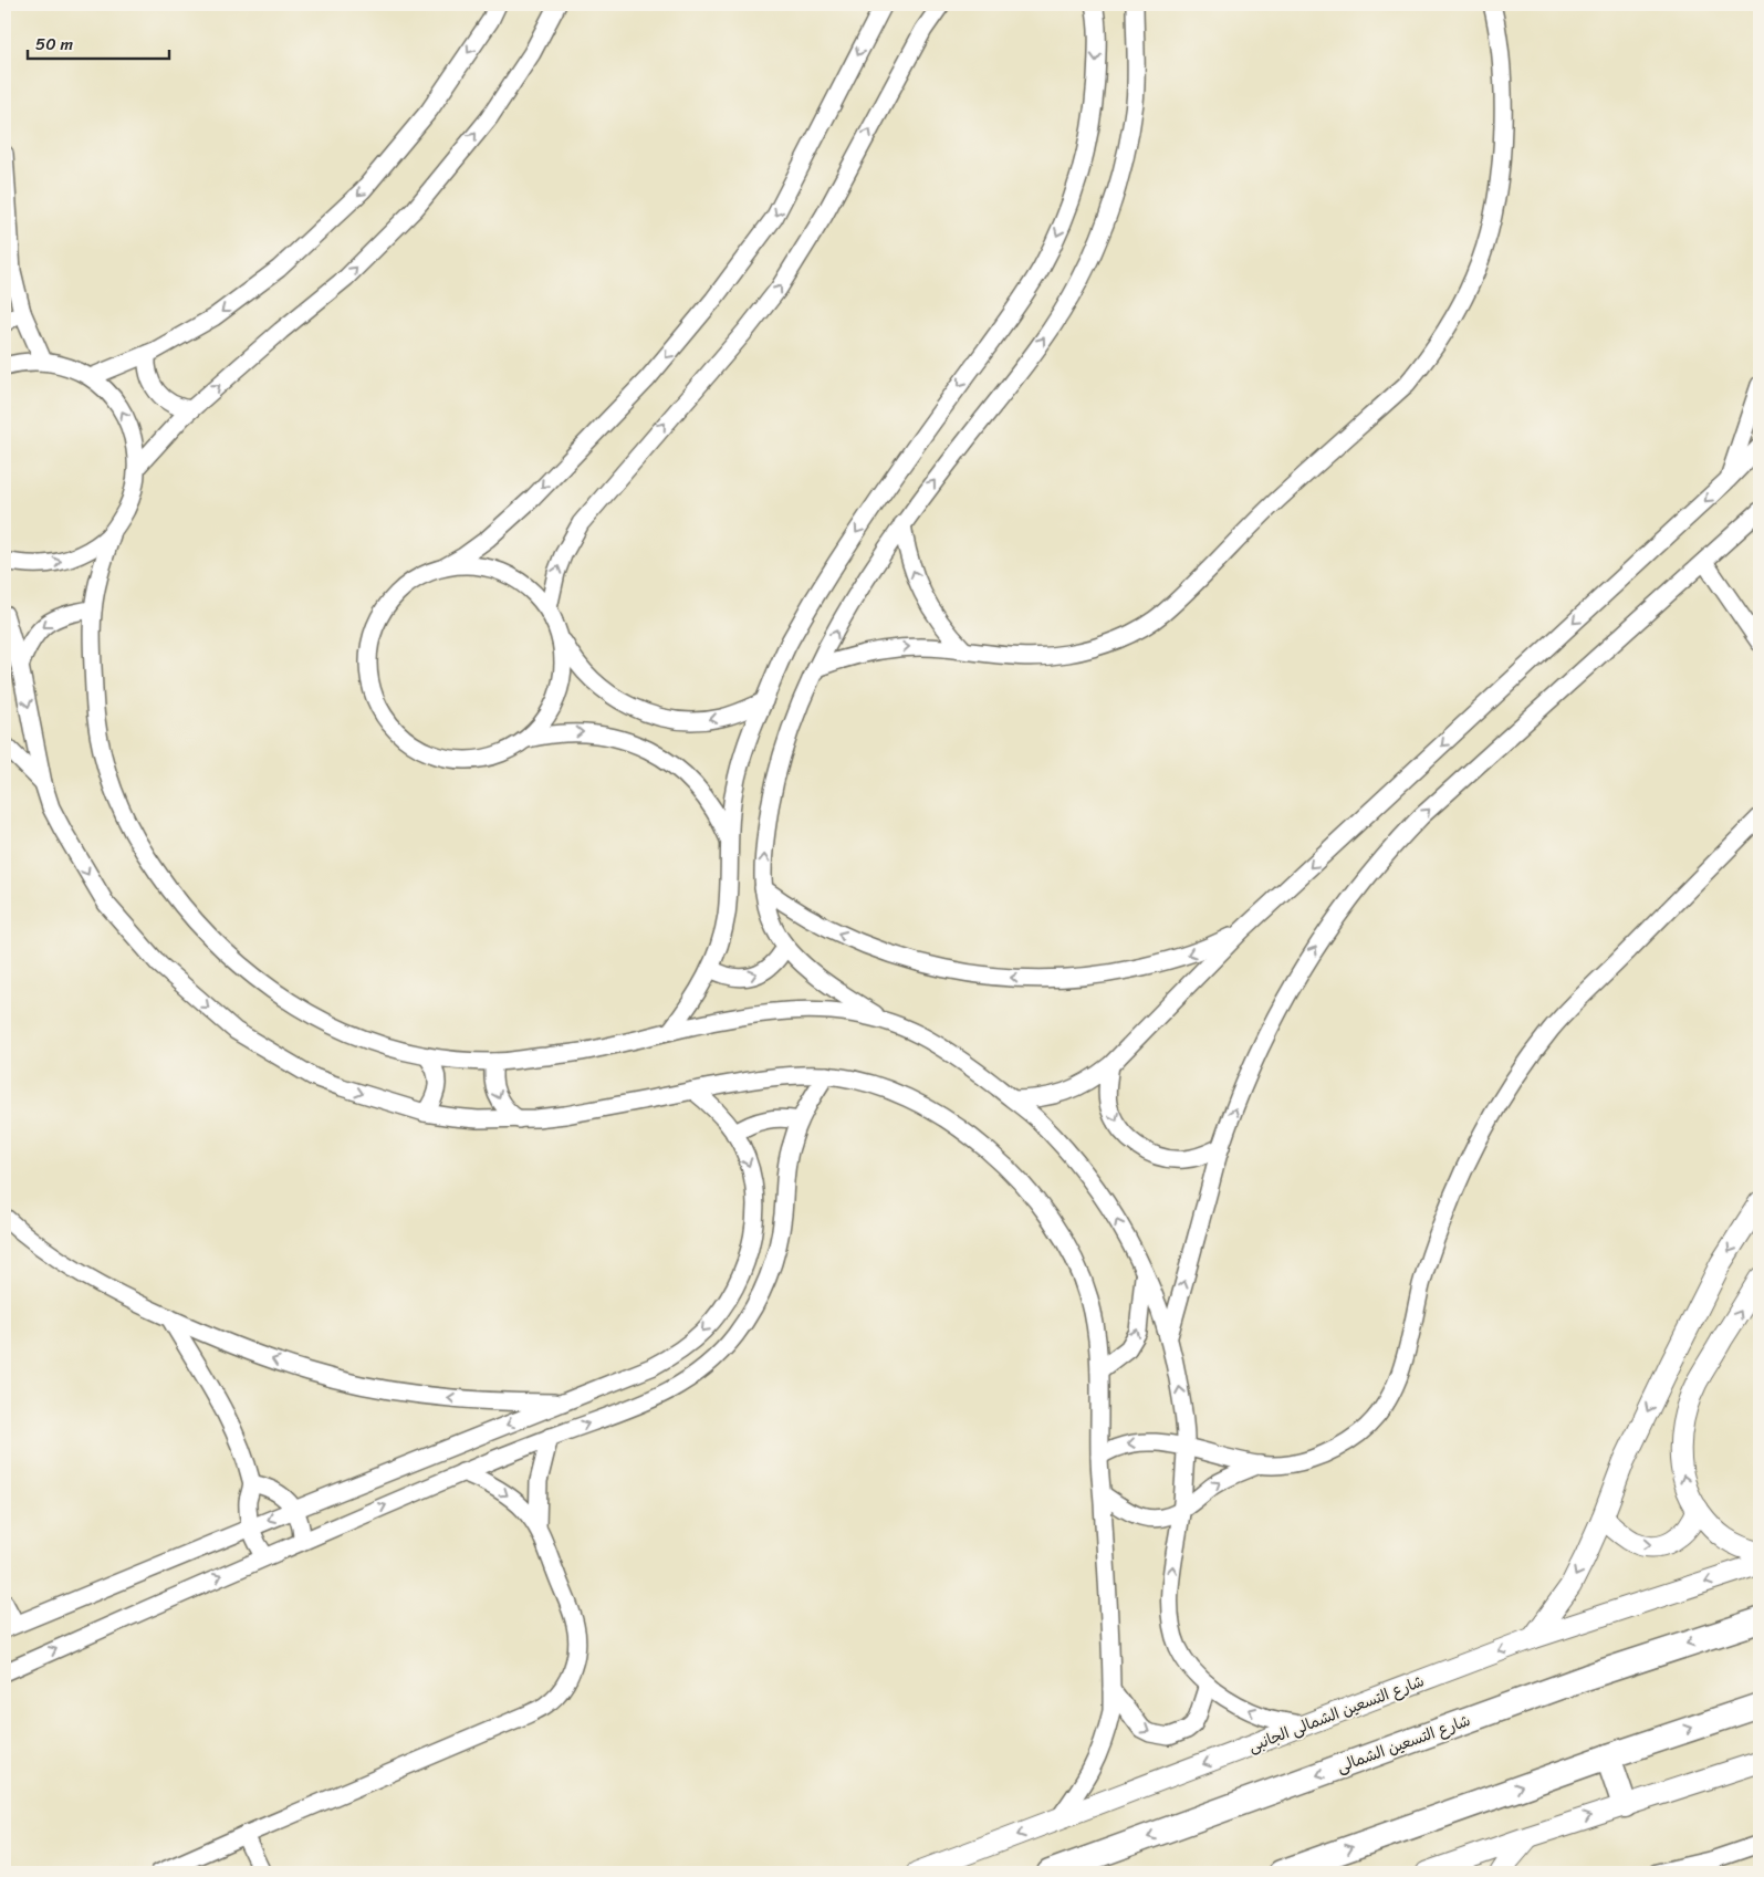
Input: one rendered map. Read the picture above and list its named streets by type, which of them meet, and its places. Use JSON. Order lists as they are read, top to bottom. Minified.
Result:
{"streets":{"main road":["شارع التسعين الشمالى"],"street":["شارع التسعين الشمالى الجانبى"]},"one_way":["شارع التسعين الشمالى الجانبى"],"scale_bar":"50 m"}
